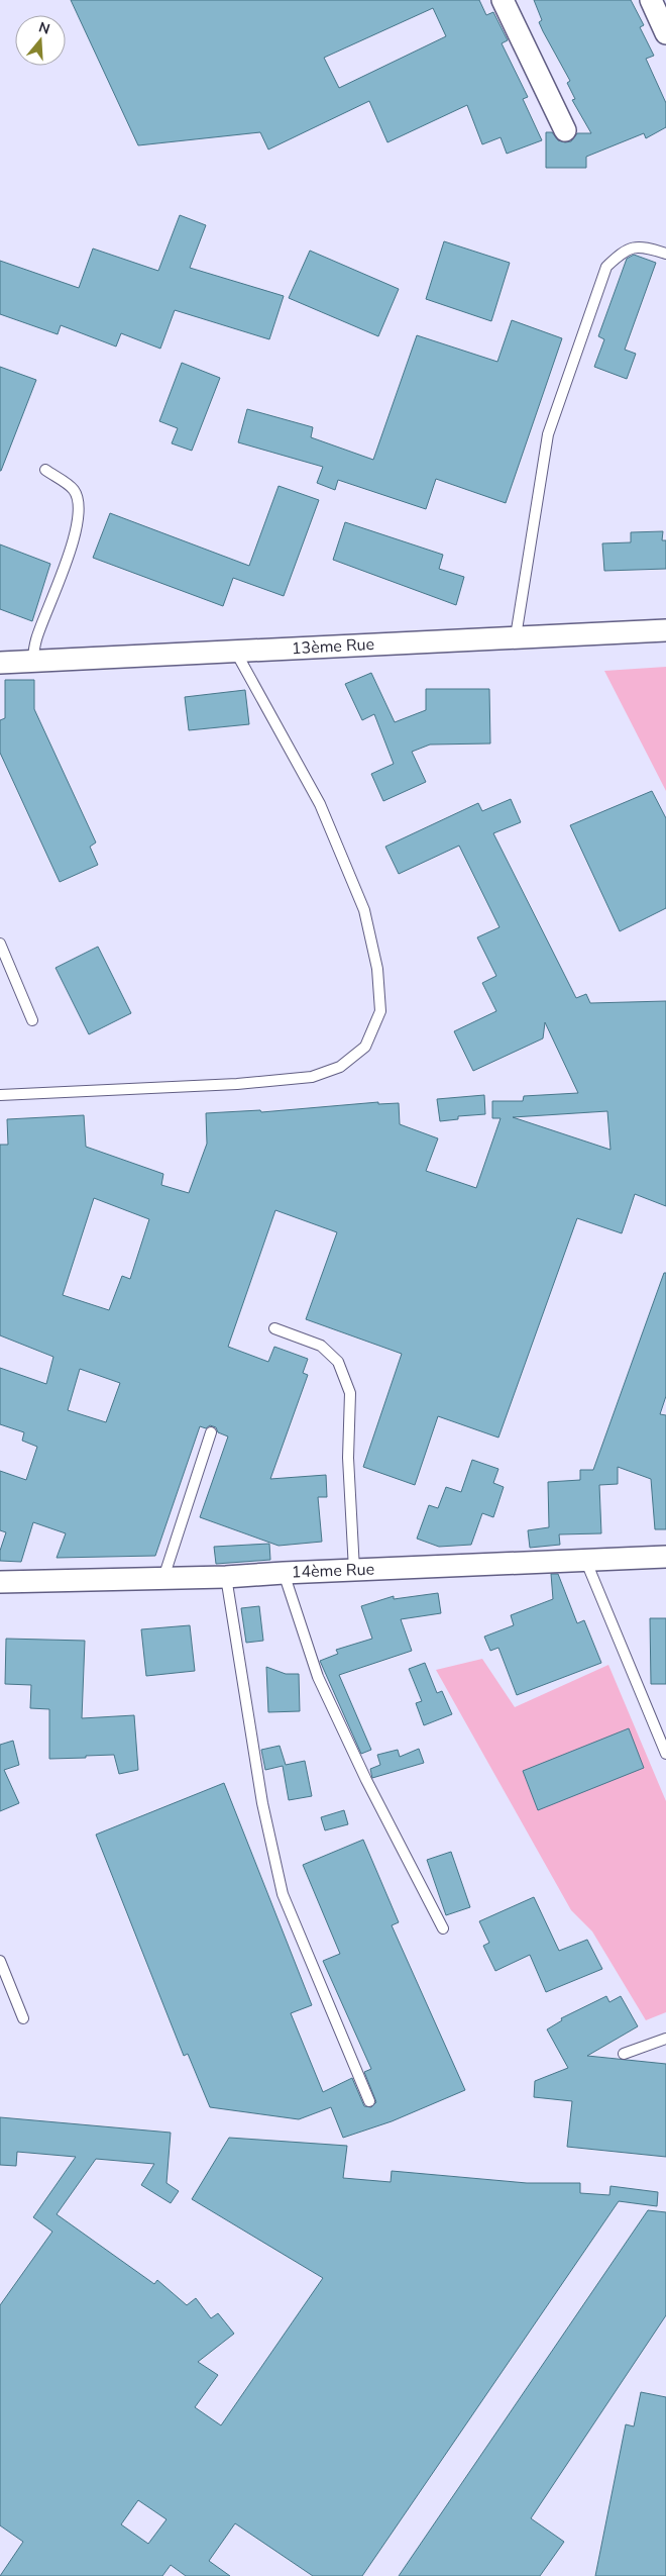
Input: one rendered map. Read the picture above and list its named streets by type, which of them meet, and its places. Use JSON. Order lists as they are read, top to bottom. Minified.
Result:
{"streets":{"street":["13ème Rue","14ème Rue"]},"north":"top"}
